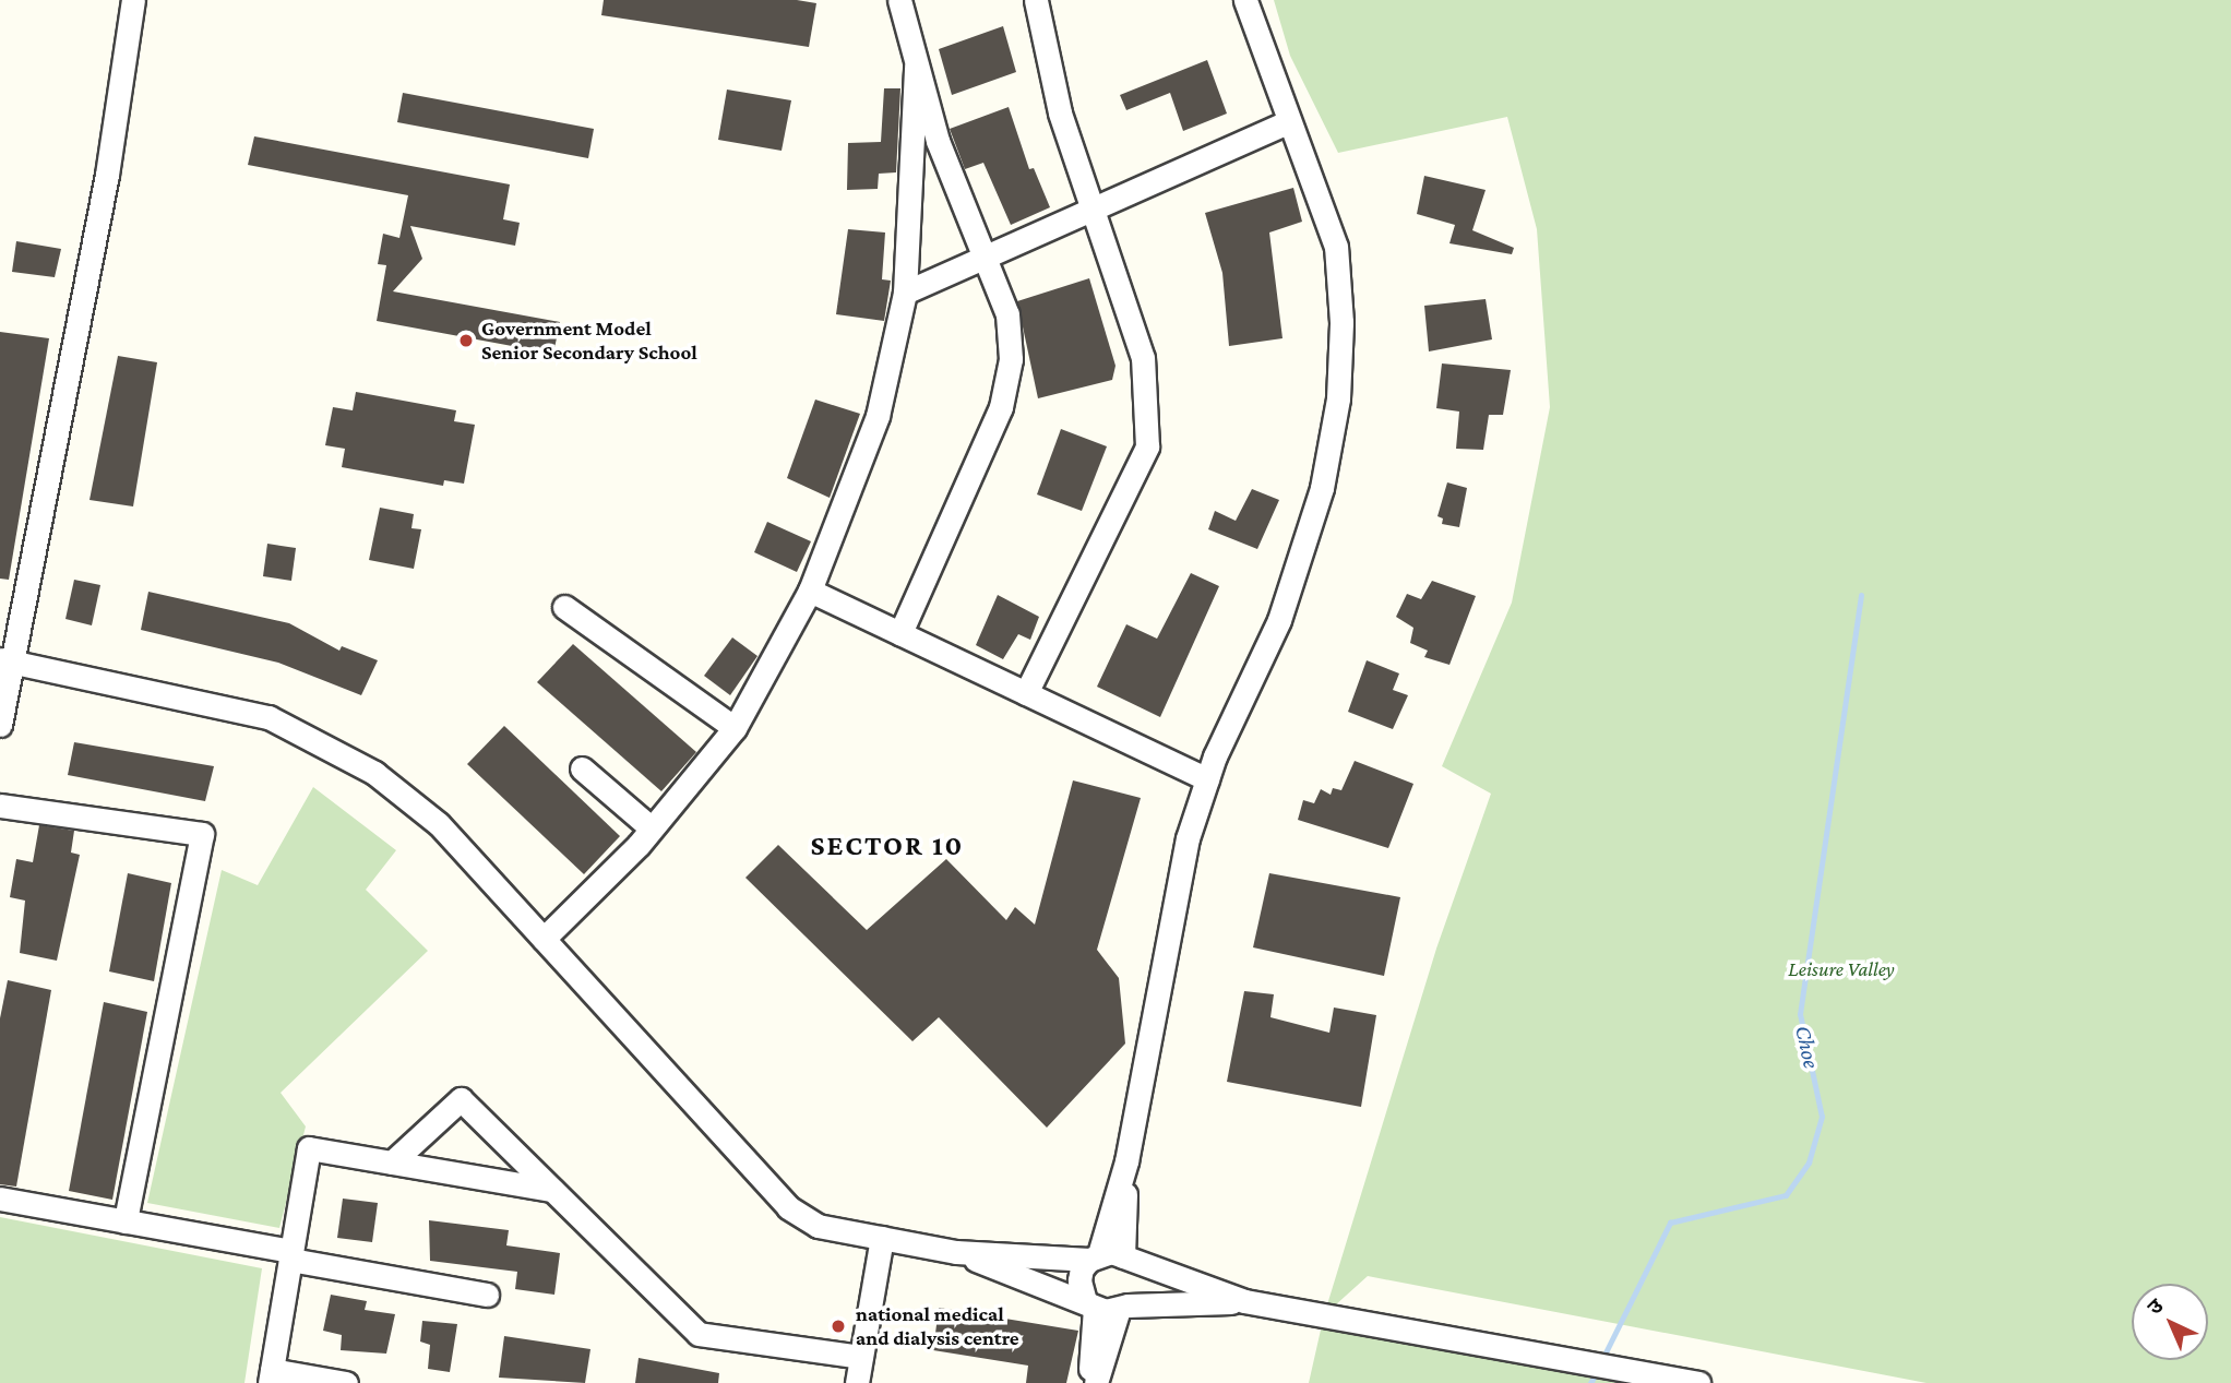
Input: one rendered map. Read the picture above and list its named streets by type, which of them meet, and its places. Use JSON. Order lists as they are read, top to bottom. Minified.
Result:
{"districts":["SECTOR 10"],"water":["Choe"],"parks":["Leisure Valley"],"places":["Government Model Senior Secondary School","national medical and dialysis centre"],"north":"top left"}
